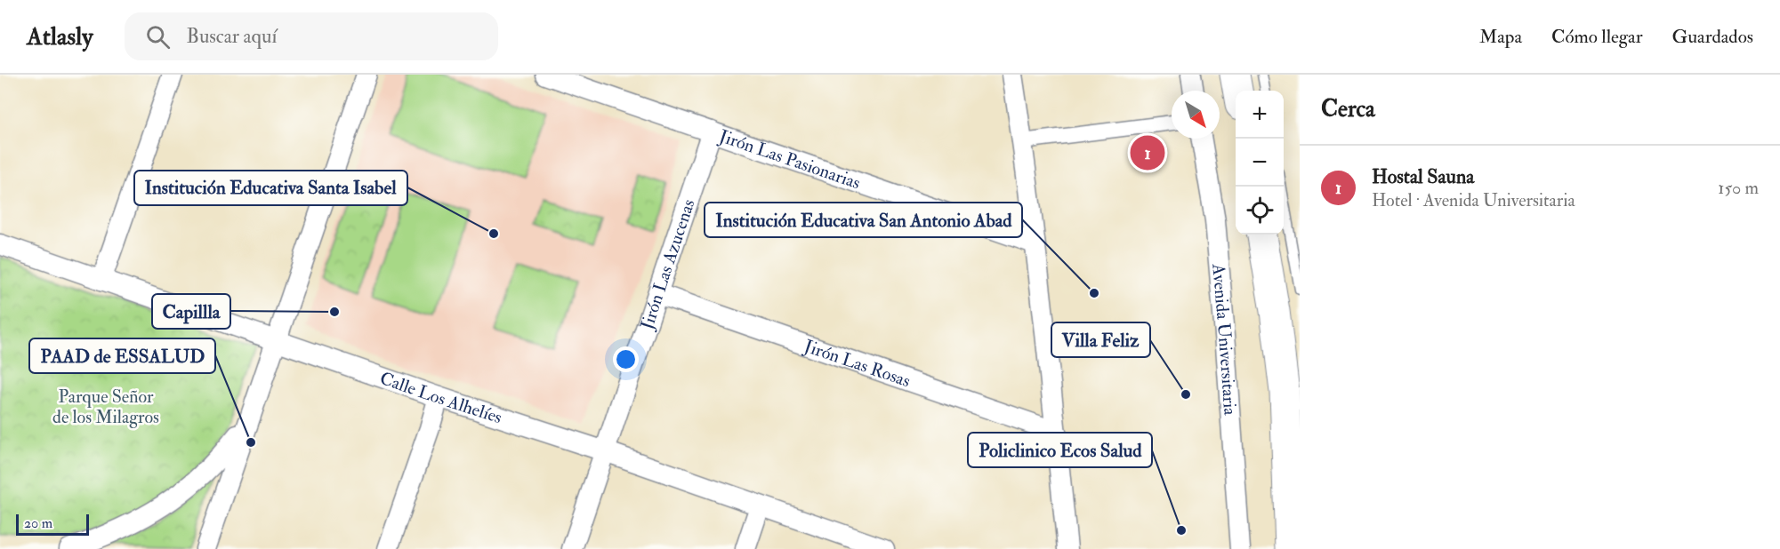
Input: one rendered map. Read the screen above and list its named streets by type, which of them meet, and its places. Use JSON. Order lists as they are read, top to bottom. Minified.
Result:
{"streets":{"street":["Jirón Las Pasionarias","Jirón Las Azucenas","Avenida Universitaria","Jirón Las Rosas","Calle Los Alhelíes"]},"crossings":[["Jirón Las Pasionarias","Jirón Las Azucenas"],["Jirón Las Azucenas","Jirón Las Rosas"],["Jirón Las Azucenas","Calle Los Alhelíes"]],"parks":["Parque Señor de los Milagros"],"places":["Institución Educativa Santa Isabel","Institución Educativa San Antonio Abad","Capillla","Villa Feliz","PAAD de ESSALUD","Policlinico Ecos Salud"],"scale_bar":"20 m","north":"bottom right","page":{"header":"Atlasly","search":"Buscar aquí","nav":["Mapa","Cómo llegar","Guardados"],"heading":"Cerca","map_buttons":["+","−"],"pins":"1","list":[{"mark":"1","name":"Hostal Sauna","note":"Hotel · Avenida Universitaria","value":"150 m"}],"scale":"20 m"}}
